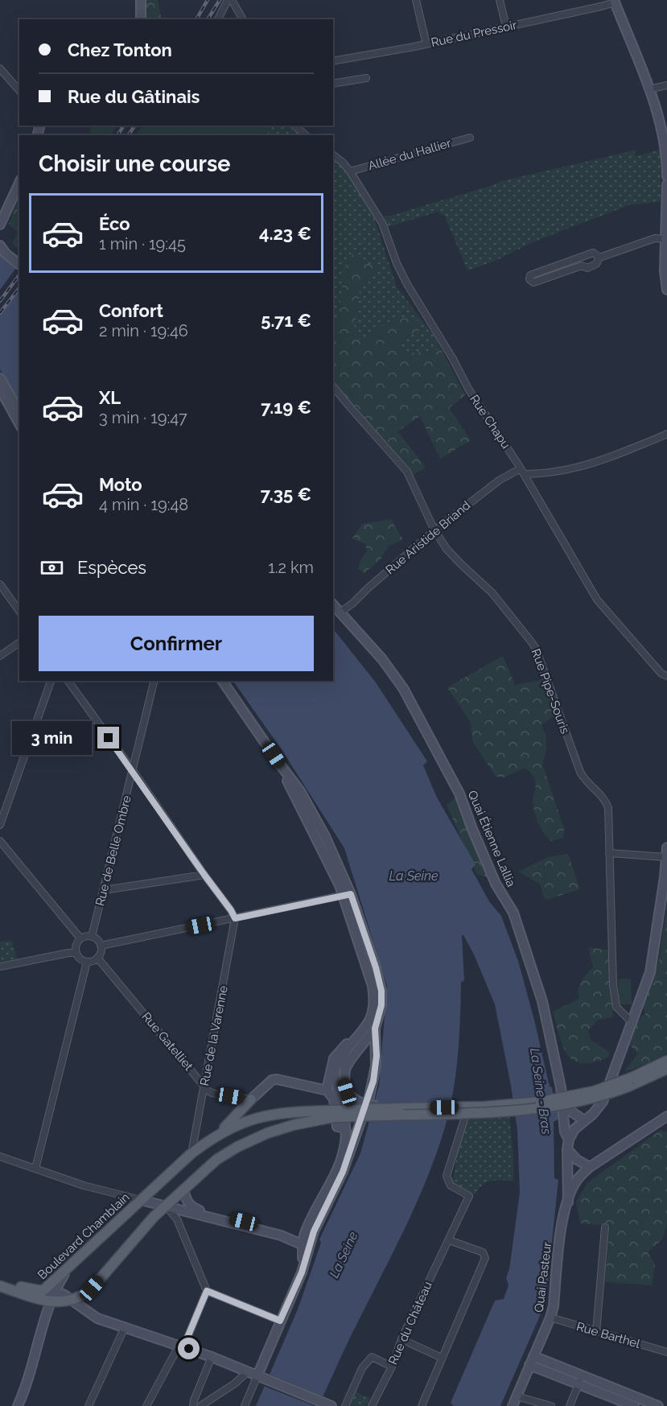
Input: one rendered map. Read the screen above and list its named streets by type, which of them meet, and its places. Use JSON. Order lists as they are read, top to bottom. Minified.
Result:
{"streets":{"main road":["Boulevard Chamblain"],"street":["Rue du Pressoir","Allée du Hallier","Rue Chapu","Rue Aristide Briand","Rue Pipe-Souris","Quai Étienne Lallia","Rue de Belle Ombre","Rue de la Varenne","Rue Gatelliet","Quai Pasteur","Rue du Château","Rue Barthel"]},"crossings":[["Allée du Hallier","Rue Chapu"],["Rue Chapu","Rue Aristide Briand"],["Rue Aristide Briand","Rue Pipe-Souris"],["Rue Aristide Briand","Quai Étienne Lallia"],["Rue de Belle Ombre","Rue Gatelliet"],["Rue de la Varenne","Rue Gatelliet"],["Rue de la Varenne","Boulevard Chamblain"],["Quai Pasteur","Rue Barthel"]],"water":["La Seine","La Seine - Bras"],"page":{"banner":["Chez Tonton","Rue du Gâtinais"],"heading":"Choisir une course","list":[{"name":"Éco","note":"1 min · 19:45","value":"4.23 €"},{"name":"Confort","note":"2 min · 19:46","value":"5.71 €"},{"name":"XL","note":"3 min · 19:47","value":"7.19 €"},{"name":"Moto","note":"4 min · 19:48","value":"7.35 €"}],"pay":["Espèces","1.2 km"],"buttons":"Confirmer","bubble":"3 min"}}
